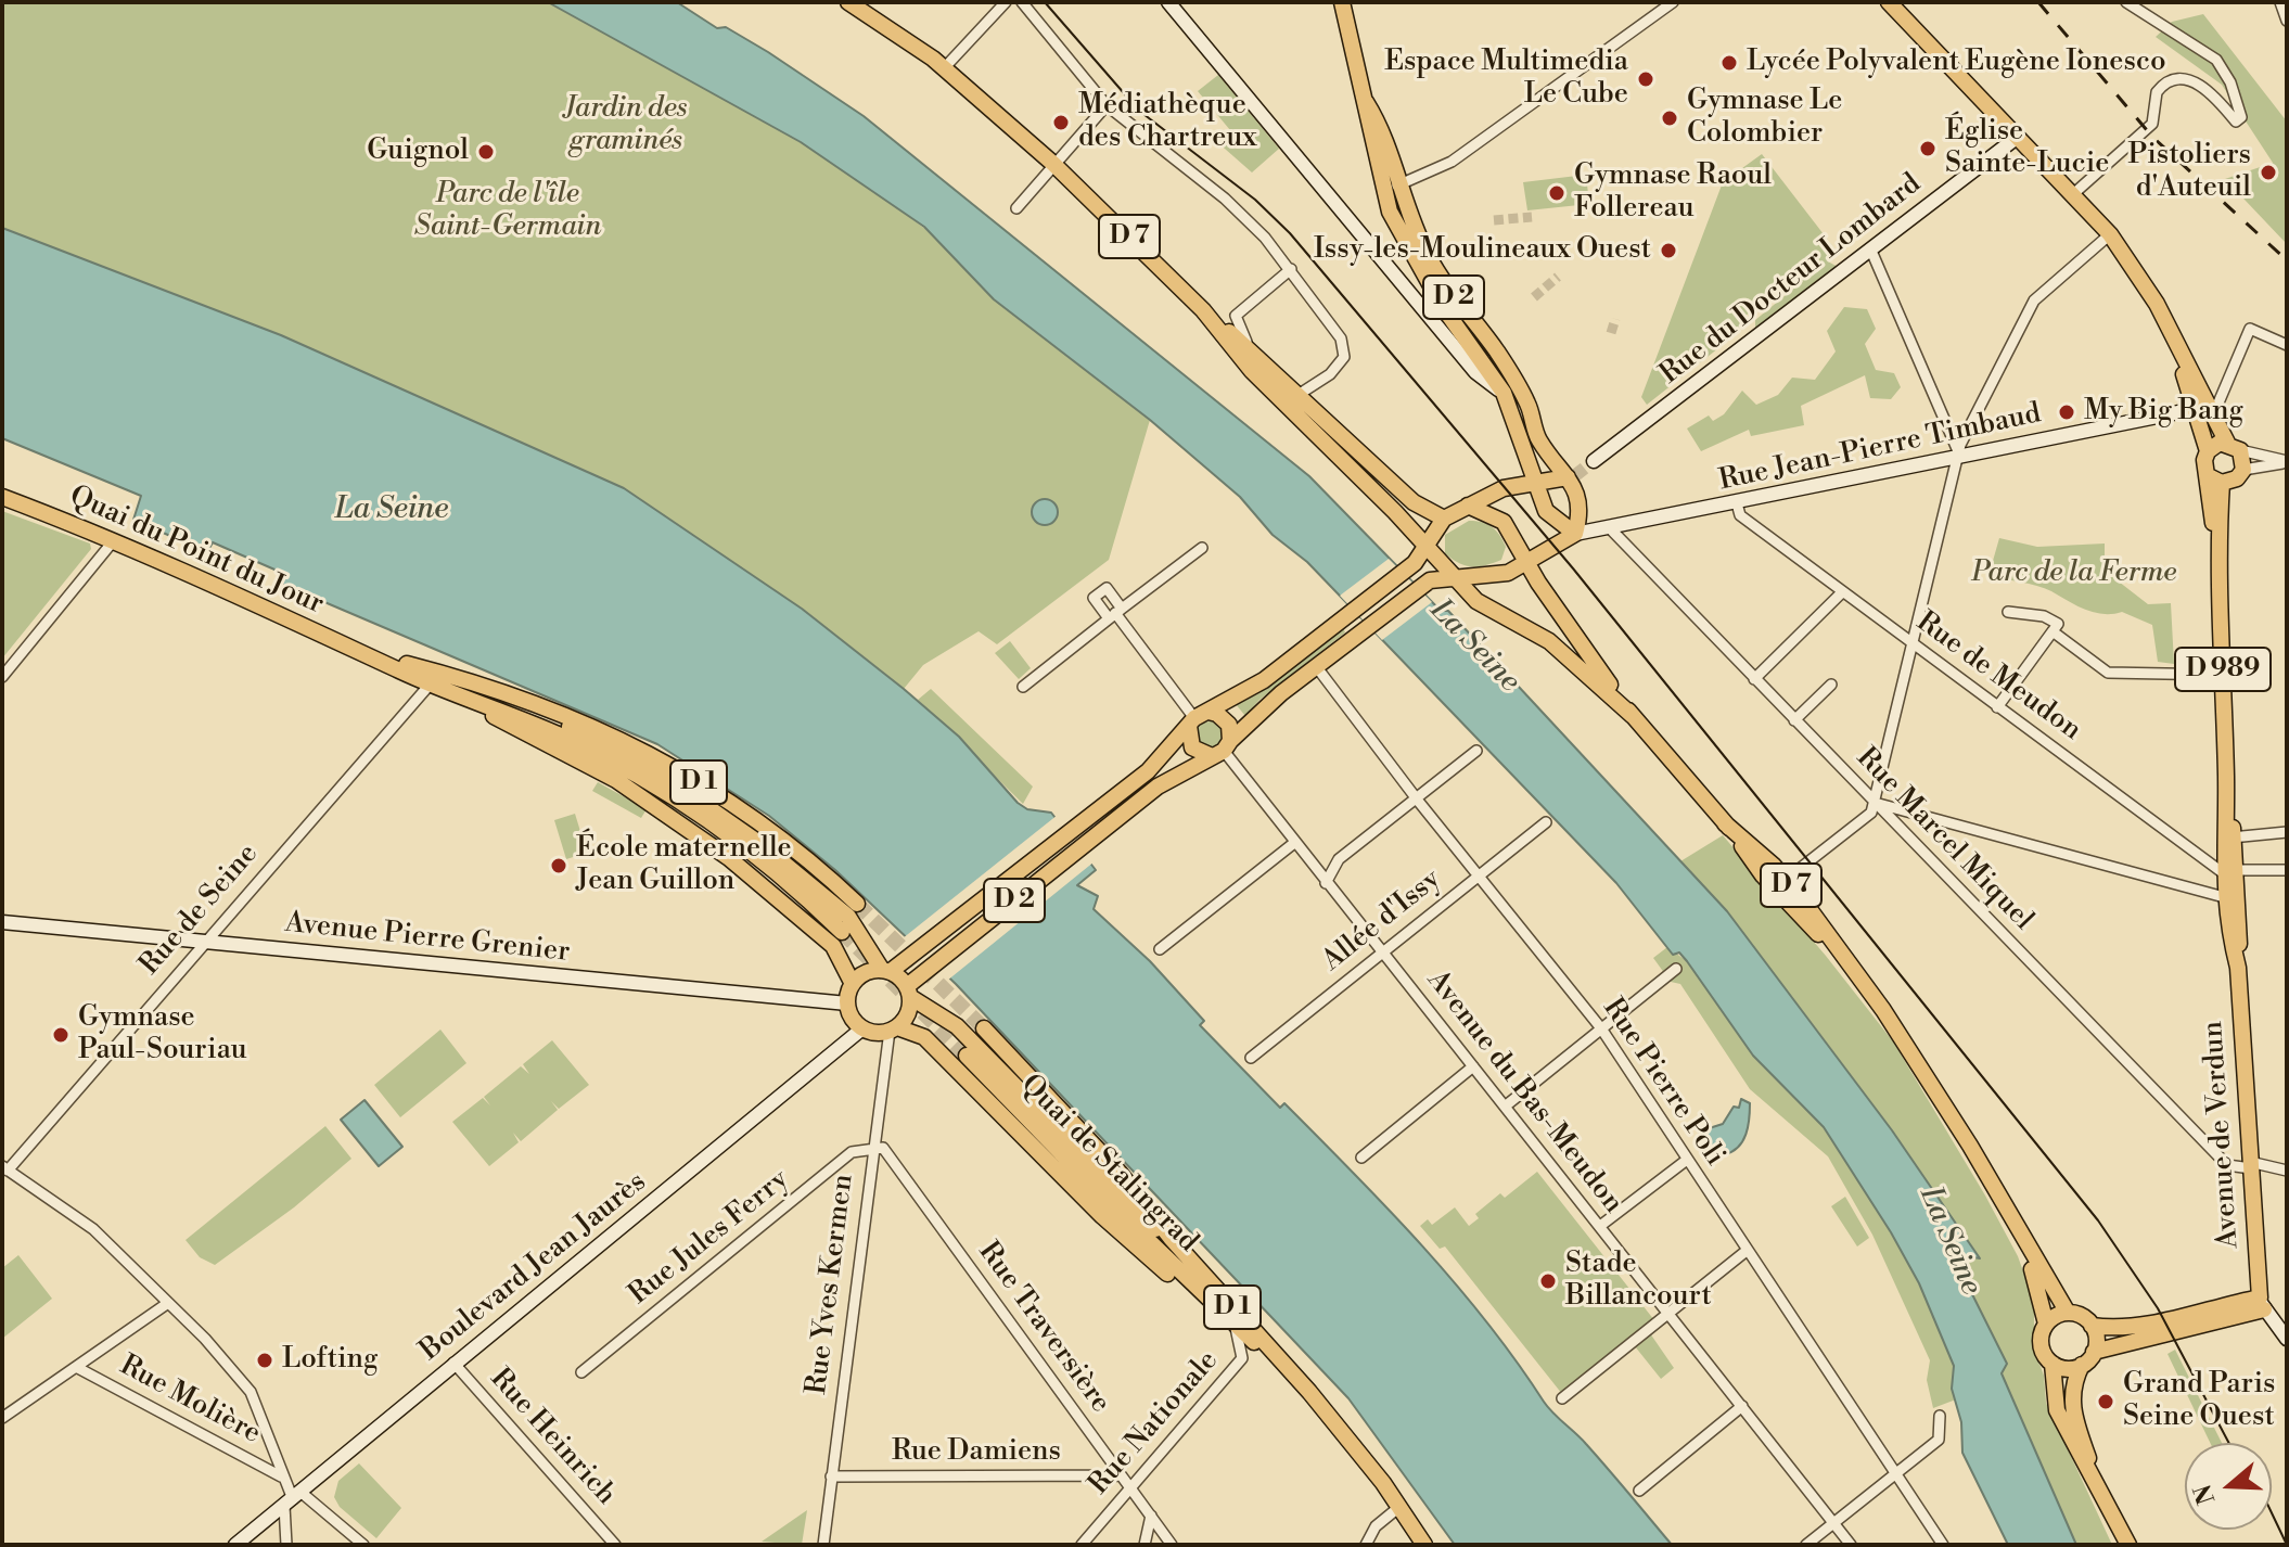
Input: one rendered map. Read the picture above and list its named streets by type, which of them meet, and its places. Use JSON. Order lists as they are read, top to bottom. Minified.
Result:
{"streets":{"main road":["D 7","Rue du Docteur Lombard","D 2","Rue Jean-Pierre Timbaud","Quai du Point du Jour","D 989","D 1","Avenue Pierre Grenier","Avenue de Verdun","Quai de Stalingrad","Boulevard Jean Jaurès"],"street":["Rue de Meudon","Rue Marcel Miquel","Rue de Seine","Allée d'Issy","Rue Pierre Poli","Avenue du Bas-Meudon","Rue Jules Ferry","Rue Yves Kermen","Rue Traversière","Rue Molière","Rue Nationale","Rue Heinrich","Rue Damiens"]},"crossings":[["D 7","D 2"],["D 2","D 1"],["D 2","Avenue Pierre Grenier"],["D 2","Avenue du Bas-Meudon"],["D 2","Boulevard Jean Jaurès"],["D 2","Rue Yves Kermen"],["Rue Jean-Pierre Timbaud","Rue de Meudon"],["Rue Jean-Pierre Timbaud","Rue Marcel Miquel"],["Quai du Point du Jour","D 1"],["Quai du Point du Jour","Rue de Seine"],["Rue de Meudon","Avenue de Verdun"],["D 1","Avenue Pierre Grenier"],["D 1","Quai de Stalingrad"],["D 1","Boulevard Jean Jaurès"],["D 1","Rue Yves Kermen"],["Rue Marcel Miquel","Avenue de Verdun"],["Rue de Seine","Avenue Pierre Grenier"],["Allée d'Issy","Rue Pierre Poli"],["Allée d'Issy","Avenue du Bas-Meudon"],["Avenue Pierre Grenier","Boulevard Jean Jaurès"],["Avenue Pierre Grenier","Rue Yves Kermen"],["Quai de Stalingrad","Rue Nationale"],["Rue Jules Ferry","Rue Yves Kermen"],["Rue Jules Ferry","Rue Traversière"],["Boulevard Jean Jaurès","Rue Yves Kermen"],["Boulevard Jean Jaurès","Rue Heinrich"],["Rue Yves Kermen","Rue Traversière"],["Rue Yves Kermen","Rue Damiens"],["Rue Traversière","Rue Nationale"],["Rue Traversière","Rue Damiens"]],"water":["La Seine"],"parks":["Jardin des graminés","Parc de l'île Saint-Germain","Parc de la Ferme"],"places":["Lycée Polyvalent Eugène Ionesco","Espace Multimedia Le Cube","Gymnase Le Colombier","Médiathèque des Chartreux","Église Sainte-Lucie","Guignol","Pistoliers d'Auteuil","Gymnase Raoul Follereau","Issy-les-Moulineaux Ouest","My Big Bang","École maternelle Jean Guillon","Gymnase Paul-Souriau","Stade Billancourt","Lofting","Grand Paris Seine Ouest"],"north":"left"}
